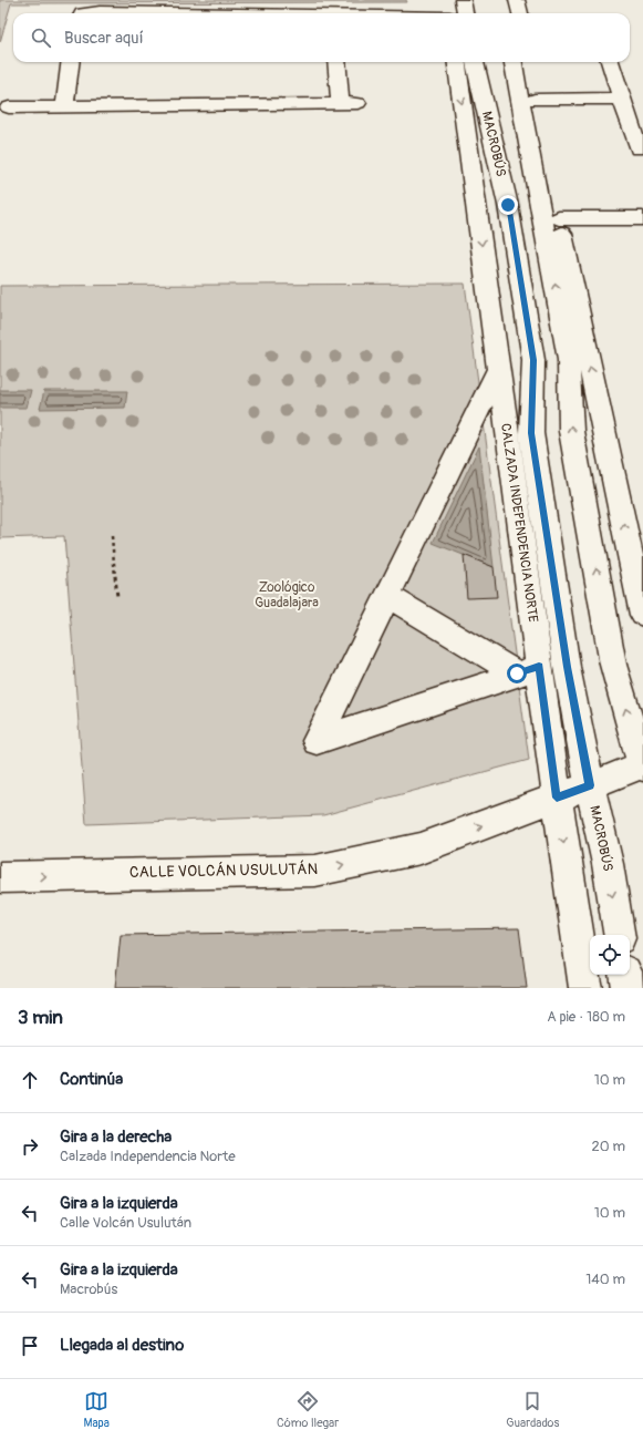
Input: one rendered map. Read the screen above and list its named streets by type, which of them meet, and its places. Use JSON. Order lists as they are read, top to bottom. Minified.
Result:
{"streets":{"street":["MACROBÚS","CALZADA INDEPENDENCIA NORTE","CALLE VOLCÁN USULUTÁN"]},"crossings":[["MACROBÚS","CALLE VOLCÁN USULUTÁN"],["CALZADA INDEPENDENCIA NORTE","CALLE VOLCÁN USULUTÁN"]],"one_way":["CALLE VOLCÁN USULUTÁN"],"parks":["Zoológico Guadalajara"],"page":{"search":"Buscar aquí","heading":["3 min","A pie · 180 m"],"list":[["Continúa","10 m"],["Gira a la derecha","Calzada Independencia Norte","20 m"],["Gira a la izquierda","Calle Volcán Usulután","10 m"],["Gira a la izquierda","Macrobús","140 m"],"Llegada al destino"],"nav":["Mapa","Cómo llegar","Guardados"]}}
